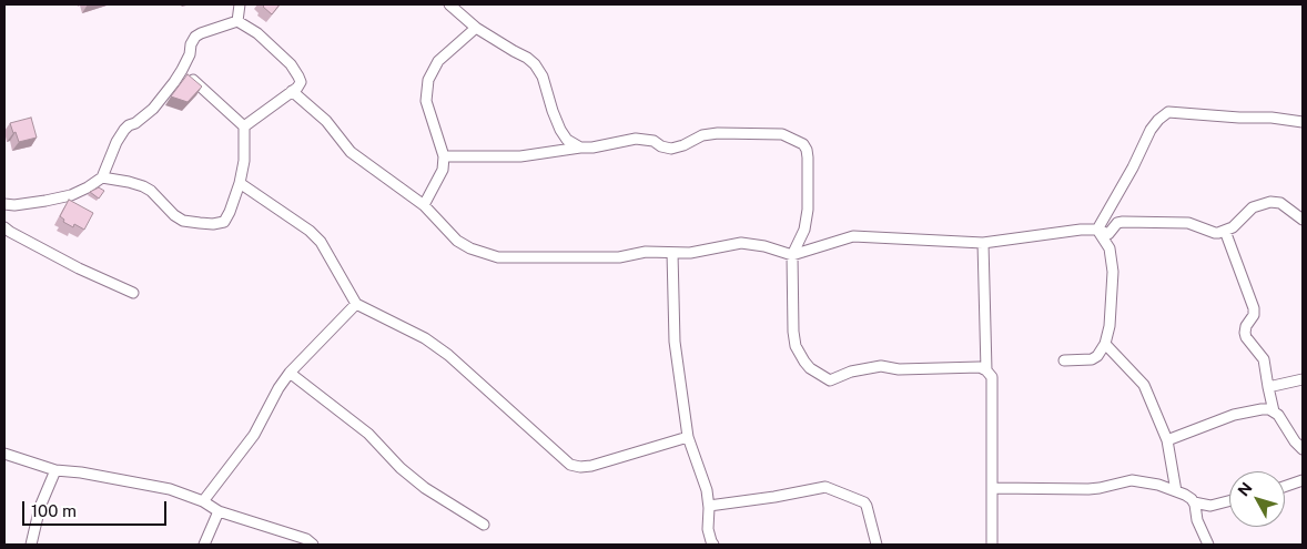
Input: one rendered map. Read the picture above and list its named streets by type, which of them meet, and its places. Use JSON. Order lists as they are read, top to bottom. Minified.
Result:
{"scale_bar":"100 m","north":"top left"}
